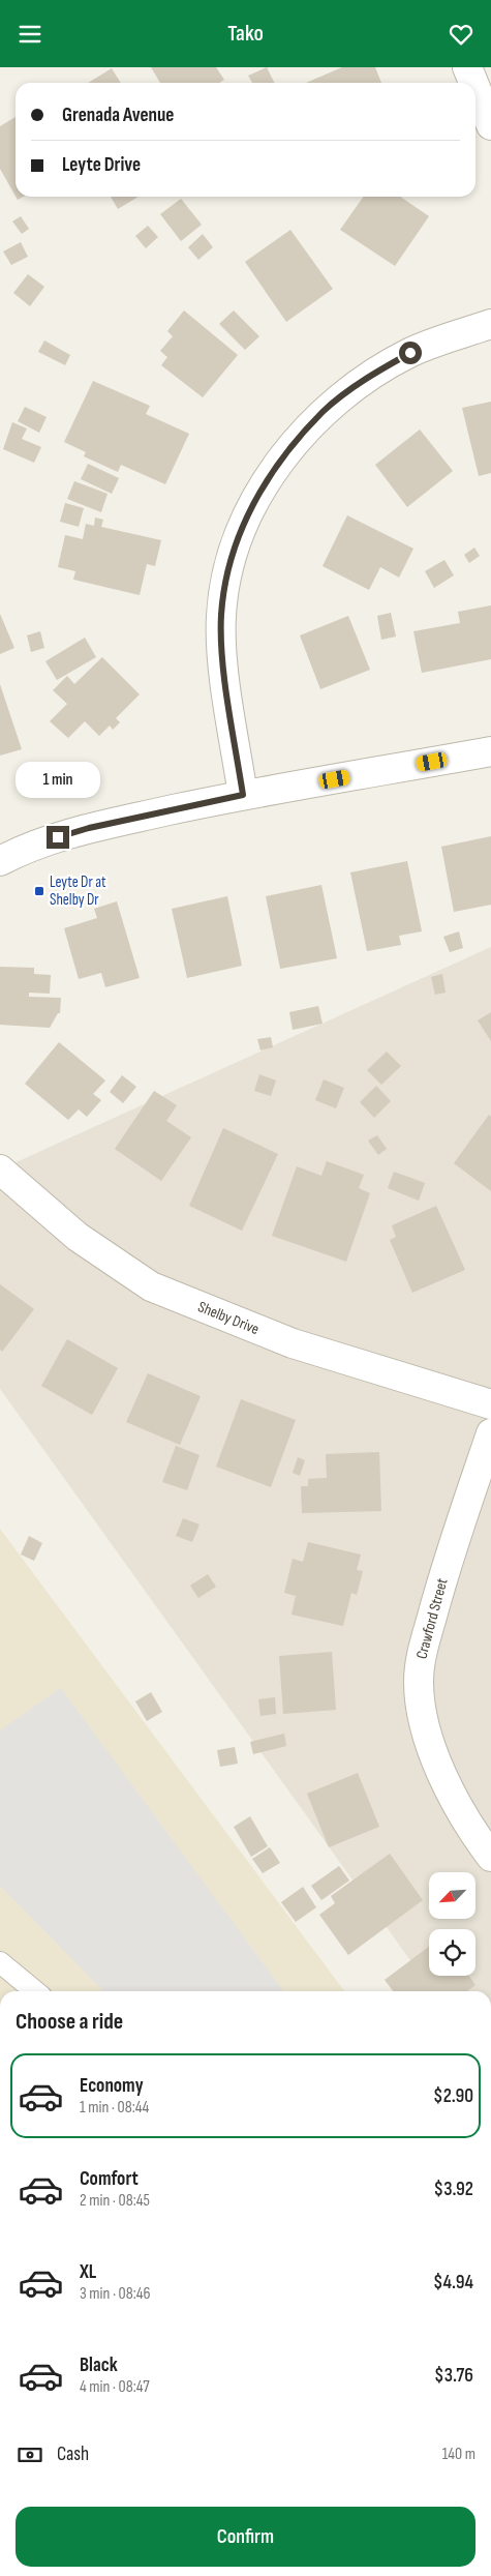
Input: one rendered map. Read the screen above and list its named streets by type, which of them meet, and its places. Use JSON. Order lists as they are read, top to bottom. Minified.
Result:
{"streets":{"street":["Shelby Drive","Crawford Street"]},"places":{"transit":["Leyte Dr at Shelby Dr"]},"north":"bottom left","page":{"header":"Tako","banner":["Grenada Avenue","Leyte Drive"],"bubble":"1 min","heading":"Choose a ride","list":[{"name":"Economy","note":"1 min · 08:44","value":"$2.90"},{"name":"Comfort","note":"2 min · 08:45","value":"$3.92"},{"name":"XL","note":"3 min · 08:46","value":"$4.94"},{"name":"Black","note":"4 min · 08:47","value":"$3.76"}],"pay":["Cash","140 m"],"buttons":"Confirm"}}
